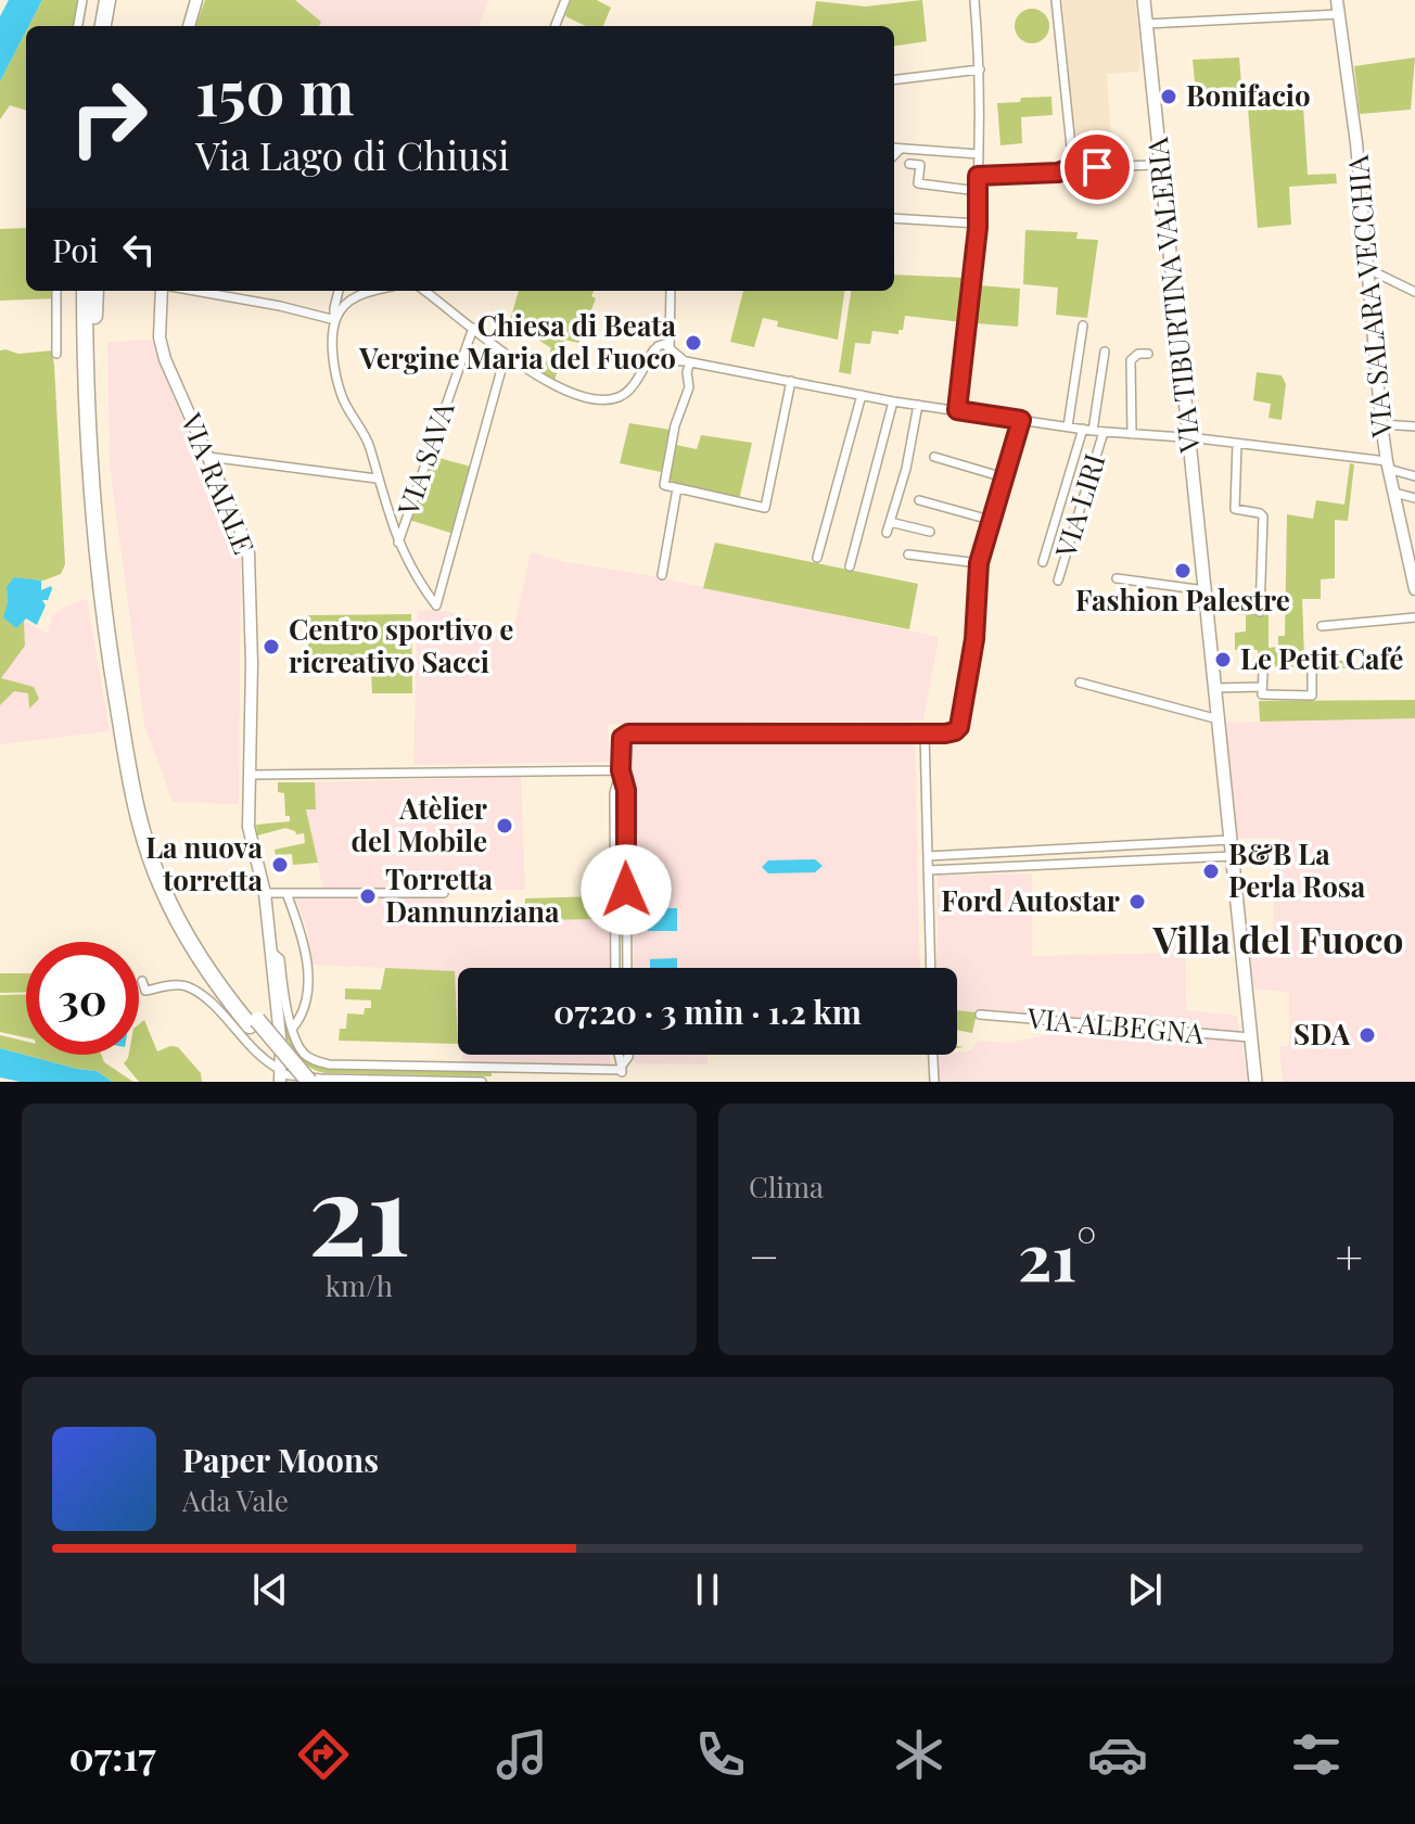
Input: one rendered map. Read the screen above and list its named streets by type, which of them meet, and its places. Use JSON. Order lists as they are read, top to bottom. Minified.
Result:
{"streets":{"main road":["VIA TIBURTINA VALERIA"],"street":["VIA SALARA VECCHIA","VIA SAVA","VIA RAIALE","VIA LIRI","VIA ALBEGNA"]},"crossings":[["VIA TIBURTINA VALERIA","VIA ALBEGNA"]],"districts":["Villa del Fuoco"],"places":["Bonifacio","Chiesa di Beata Vergine Maria del Fuoco","Fashion Palestre","Centro sportivo e ricreativo Sacci","Le Petit Café","Atèlier del Mobile","La nuova torretta","B&B La Perla Rosa","Torretta Dannunziana","Ford Autostar","SDA"],"page":{"turn":["150 m","Via Lago di Chiusi"],"then":"Poi","limit":"30","trip":"07:20 · 3 min · 1.2 km","tile":[["21","km/h"],"Clima"],"heat":["−","21°","+"],"song":["Paper Moons","Ada Vale"],"tabs":"07:17"}}
